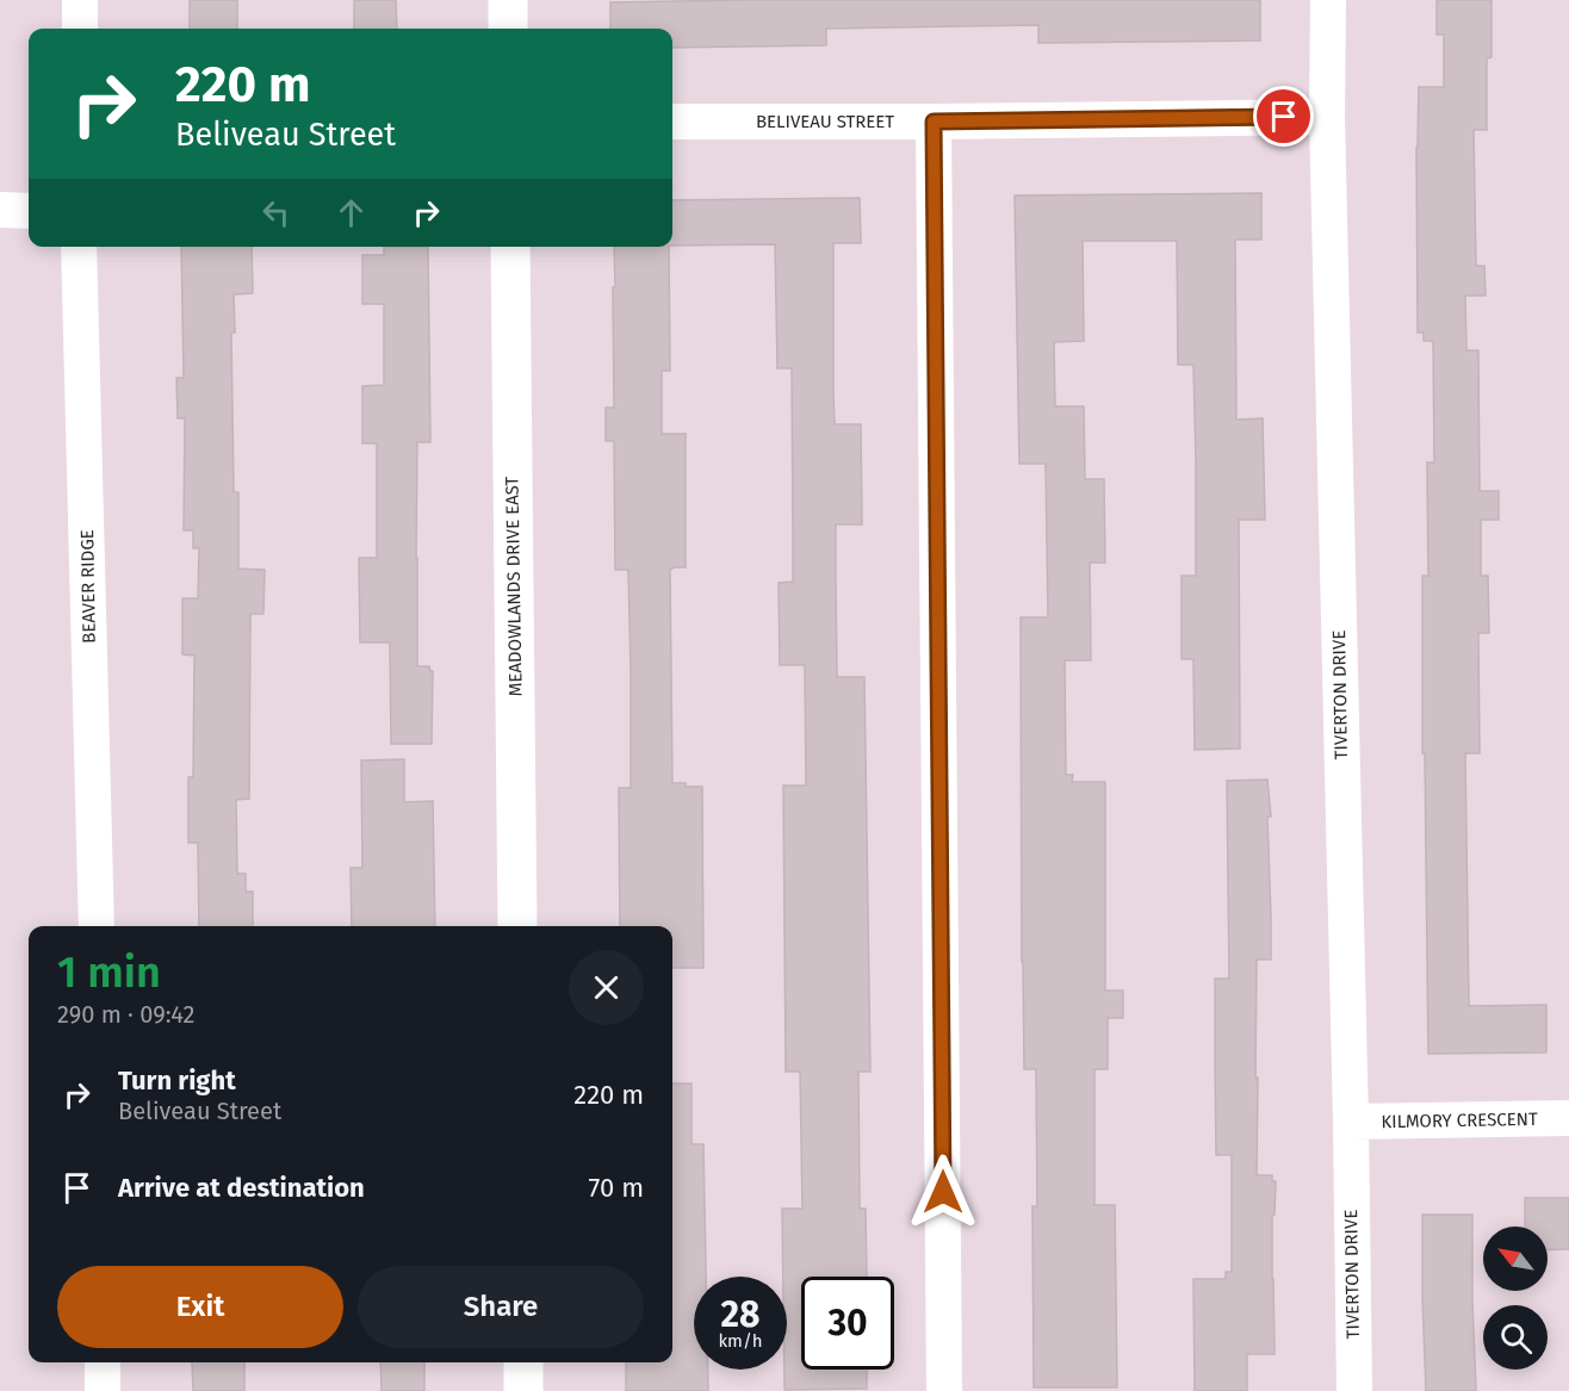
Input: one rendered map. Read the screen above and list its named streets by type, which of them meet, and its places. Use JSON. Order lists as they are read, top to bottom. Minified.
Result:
{"streets":{"main road":["MEADOWLANDS DRIVE EAST"],"street":["BELIVEAU STREET","BEAVER RIDGE","TIVERTON DRIVE","KILMORY CRESCENT"]},"crossings":[["BELIVEAU STREET","TIVERTON DRIVE"],["TIVERTON DRIVE","KILMORY CRESCENT"]],"north":"top left","page":{"turn":["220 m","Beliveau Street"],"heading":["1 min","290 m · 09:42"],"list":[{"name":"Turn right","note":"Beliveau Street","value":"220 m"},{"name":"Arrive at destination","value":"70 m"}],"buttons":["Exit","Share"],"speed":"28 km/h","limit":"30"}}
